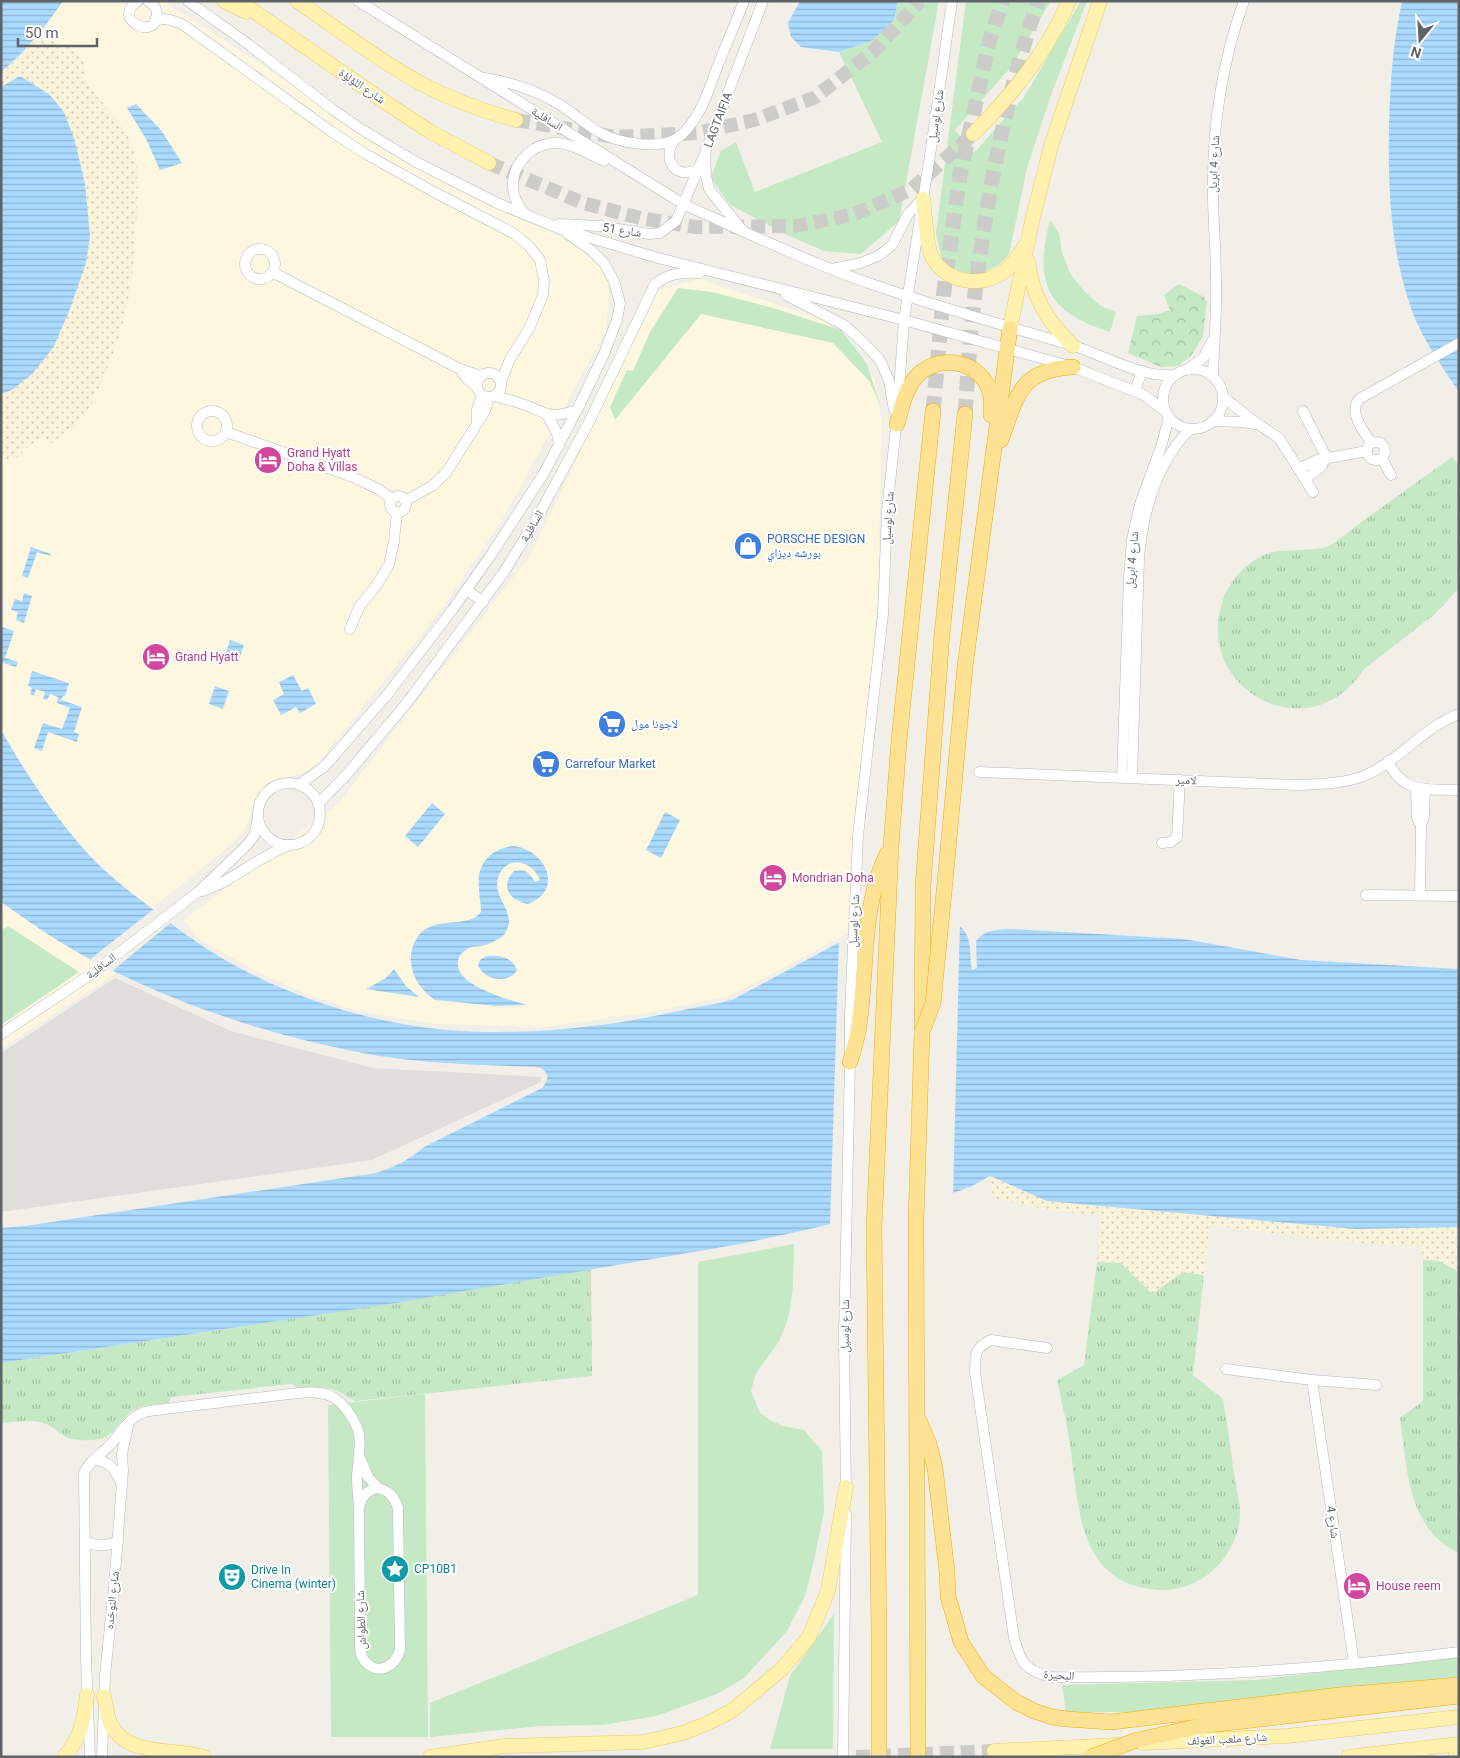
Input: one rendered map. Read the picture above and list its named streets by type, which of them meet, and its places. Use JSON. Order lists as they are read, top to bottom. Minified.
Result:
{"streets":{"main road":["شارع اللؤلؤة","شارع ملعب الغولف"],"street":["شارع لوسيل","السافلية","LAGTAIFIA","شارع 4 ابريل","شارع 51","لامير","شارع 4","شارع النوخده","شارع الطواش","البحيرة"]},"crossings":[["شارع لوسيل","السافلية"],["السافلية","LAGTAIFIA"],["السافلية","شارع 51"],["LAGTAIFIA","شارع 51"],["شارع 4 ابريل","لامير"],["شارع 4","البحيرة"],["شارع النوخده","شارع الطواش"]],"places":{"hotel":["Grand Hyatt Doha & Villas","Grand Hyatt","Mondrian Doha","House reem"],"shop":["PORSCHE DESIGN بورشه ديزاي"],"supermarket":["لاجونا مول","Carrefour Market"],"place":["CP10B1"],"theatre":["Drive In Cinema (winter)"]},"scale_bar":"50 m","north":"bottom"}
